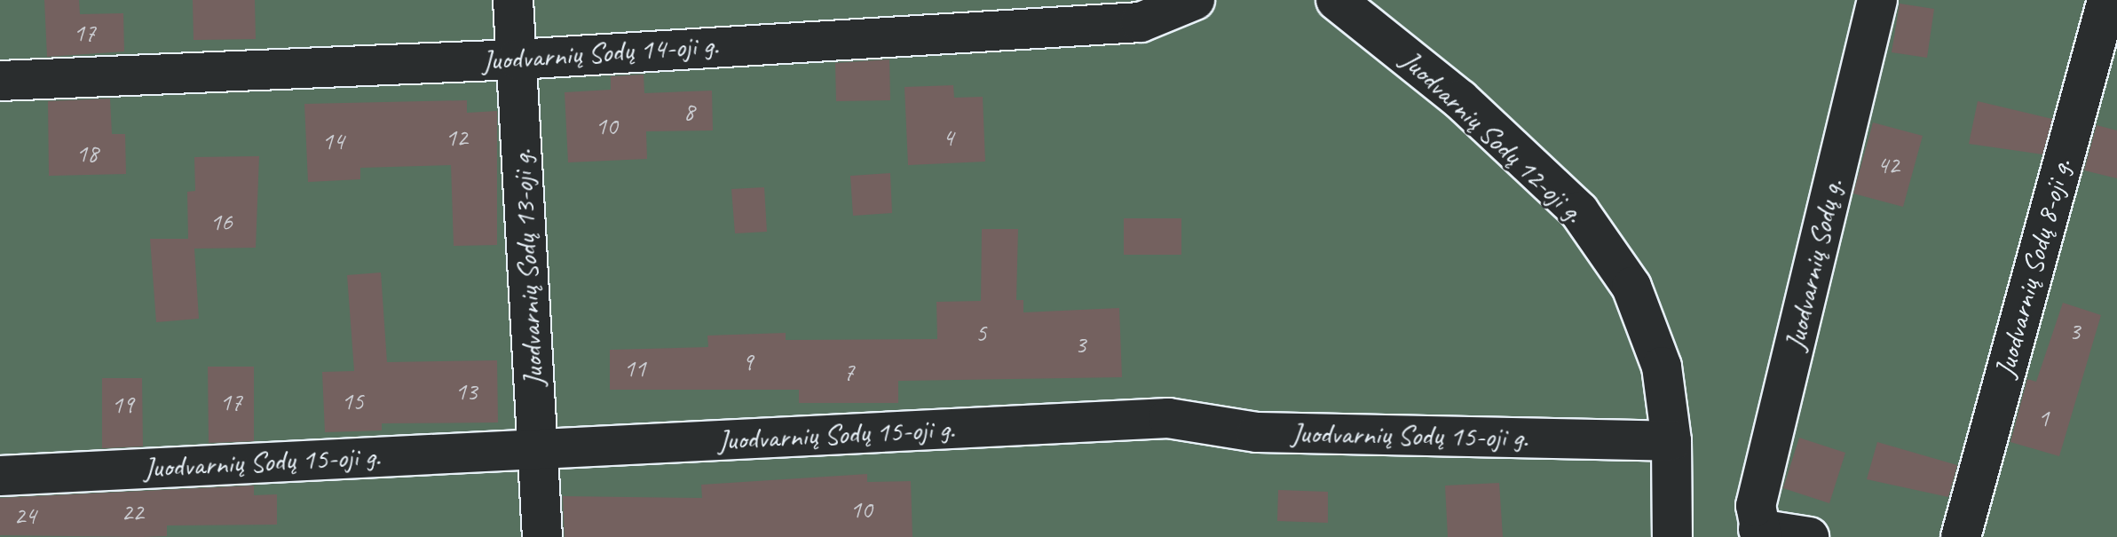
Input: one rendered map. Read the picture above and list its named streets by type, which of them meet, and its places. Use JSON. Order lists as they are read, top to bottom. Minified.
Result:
{"streets":{"street":["Juodvarnių Sodų 14-oji g.","Juodvarnių Sodų 12-oji g.","Juodvarnių Sodų g.","Juodvarnių Sodų 13-oji g.","Juodvarnių Sodų 8-oji g.","Juodvarnių Sodų 15-oji g."]},"crossings":[["Juodvarnių Sodų 14-oji g.","Juodvarnių Sodų 13-oji g."],["Juodvarnių Sodų 12-oji g.","Juodvarnių Sodų 15-oji g."],["Juodvarnių Sodų 13-oji g.","Juodvarnių Sodų 15-oji g."]],"house_numbers":["17","8","10","12","4","14","18","42","16","3","5","3","9","11","7","13","15","17","19","1","10","22","24"]}
